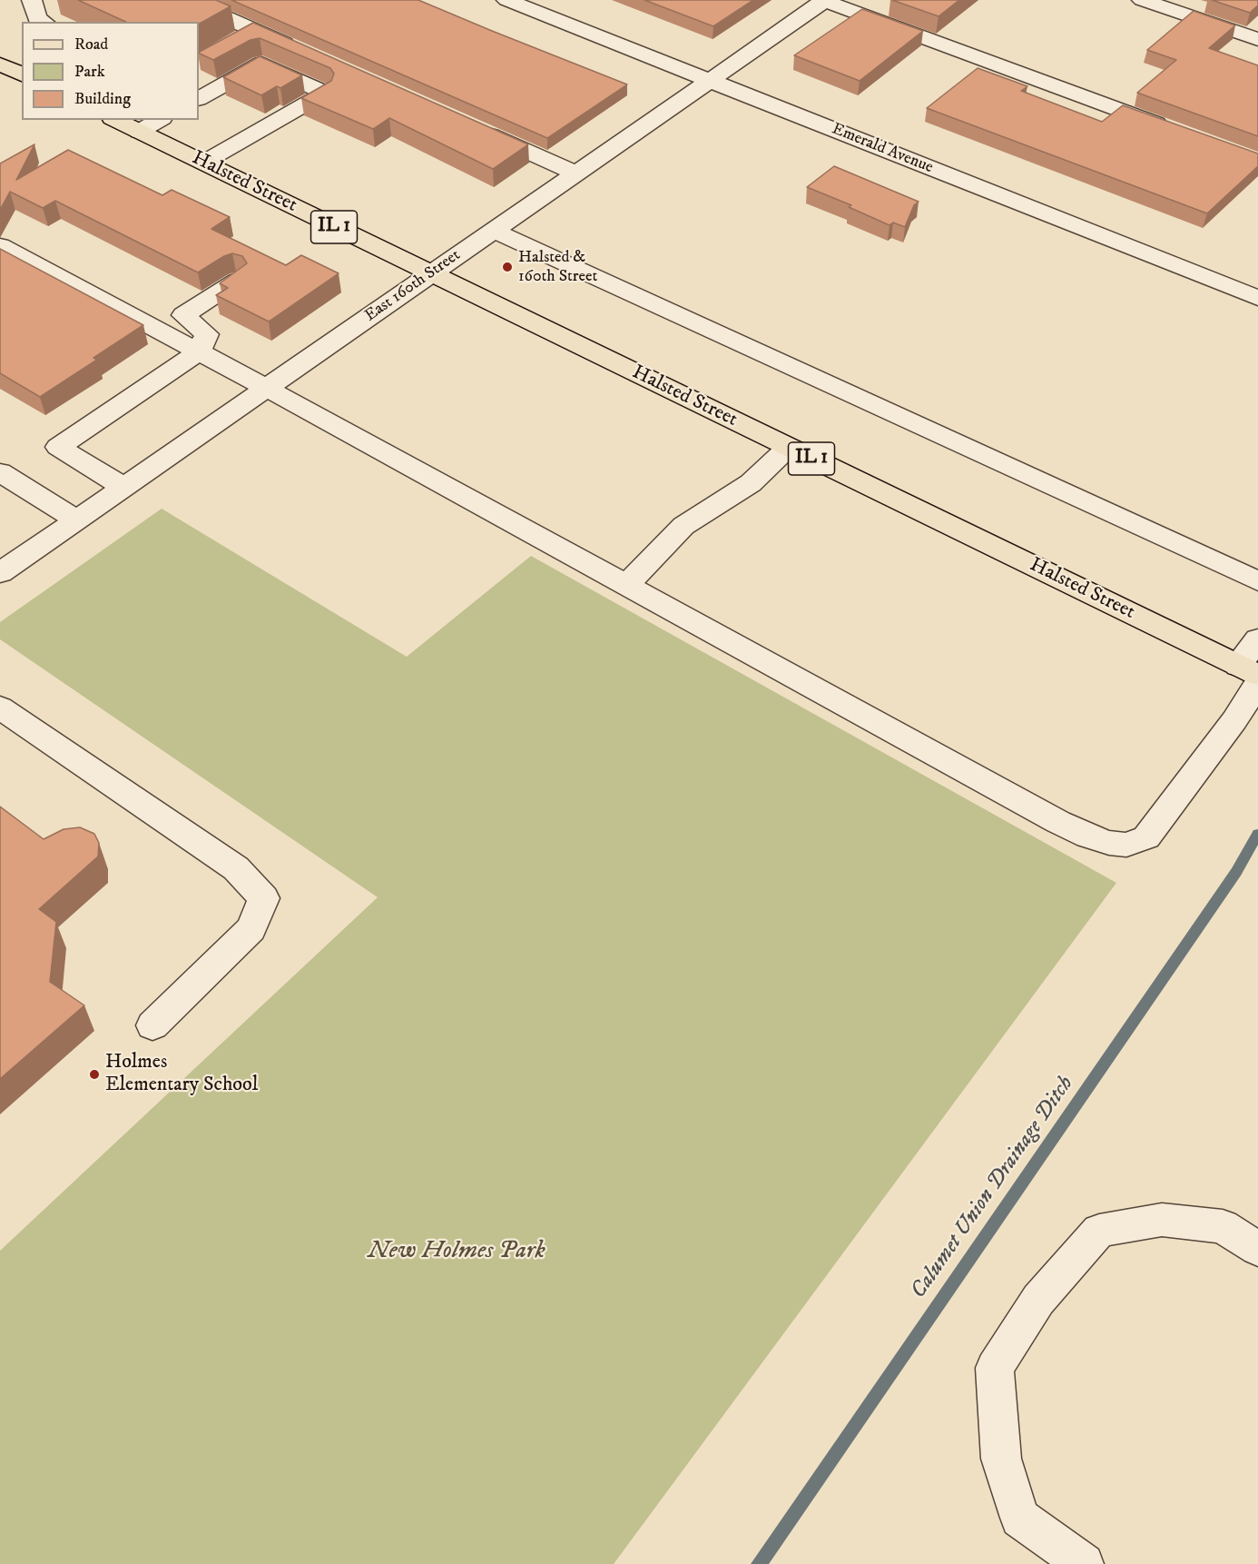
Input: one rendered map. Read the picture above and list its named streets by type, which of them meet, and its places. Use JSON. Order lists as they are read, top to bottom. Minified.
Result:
{"streets":{"main road":["Halsted Street","IL 1"],"street":["Emerald Avenue","East 160th Street"]},"crossings":[["Emerald Avenue","East 160th Street"],["Halsted Street","East 160th Street"]],"water":["Calumet Union Drainage Ditch"],"parks":["New Holmes Park"],"places":["Halsted & 160th Street","Holmes Elementary School"],"legend":["Road","Park","Building"]}
